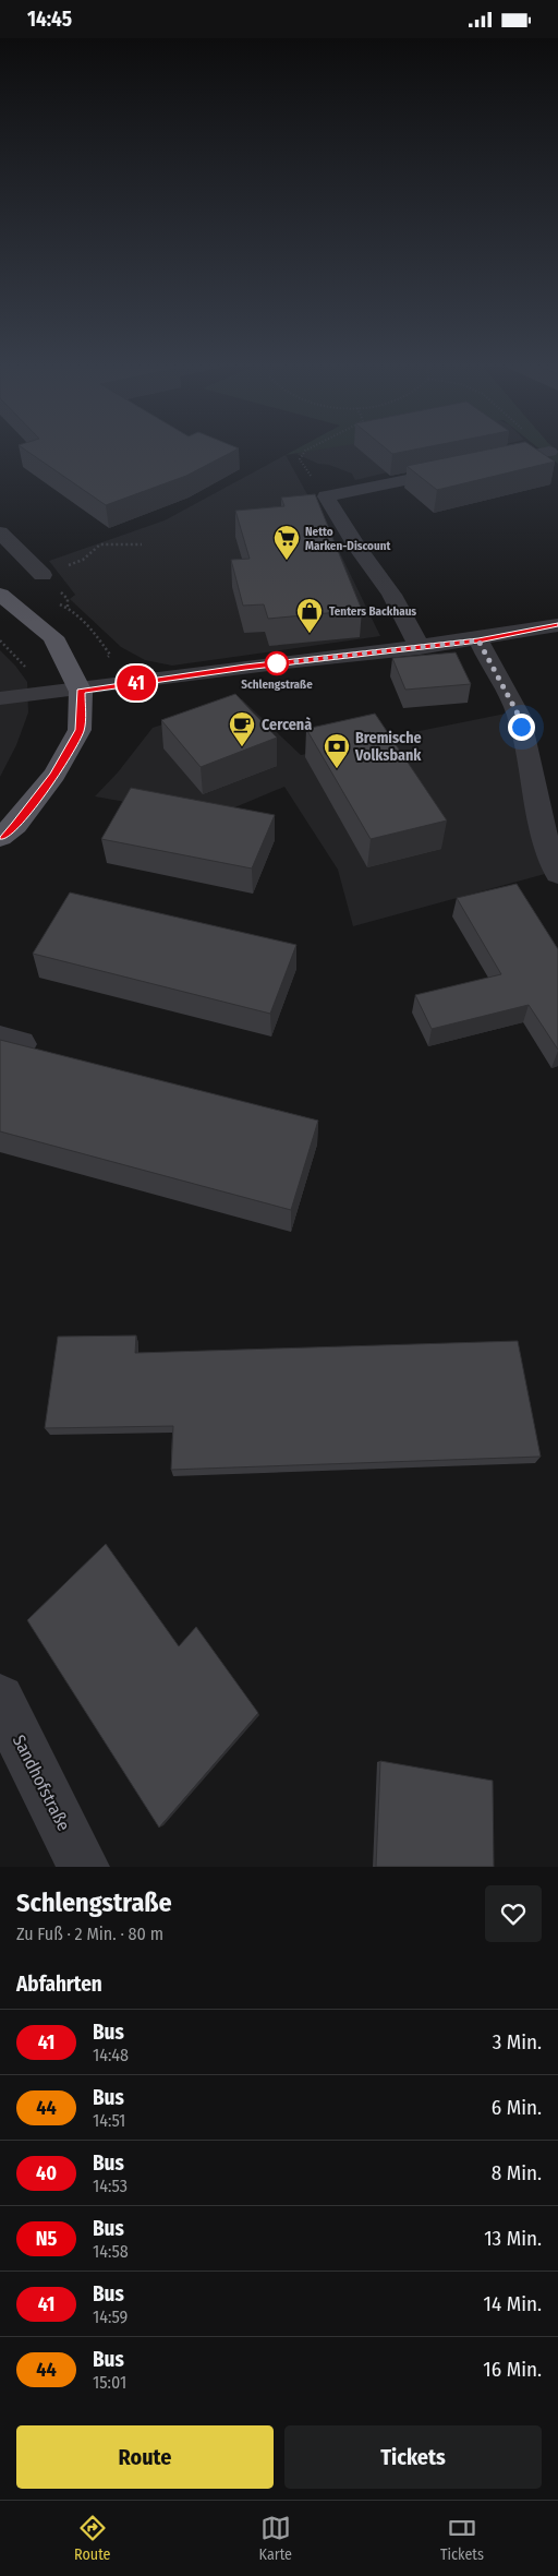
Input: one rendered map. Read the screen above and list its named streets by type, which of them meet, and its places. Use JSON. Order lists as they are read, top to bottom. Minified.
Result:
{"streets":{"street":["Sandhofstraße"]},"places":{"supermarket":["Netto Marken-Discount"],"shop":["Tenters Backhaus"],"other":["Schlengstraße"],"cafe":["Cercenà"],"bank":["Bremische Volksbank"]},"lines":["bus line 41"],"page":{"status":"14:45","on_map":"41","heading":[["Schlengstraße","Zu Fuß · 2 Min. · 80 m"],"Abfahrten"],"list":[{"mark":"41","name":"Bus","note":"14:48","value":"3 Min."},{"mark":"44","name":"Bus","note":"14:51","value":"6 Min."},{"mark":"40","name":"Bus","note":"14:53","value":"8 Min."},{"mark":"N5","name":"Bus","note":"14:58","value":"13 Min."},{"mark":"41","name":"Bus","note":"14:59","value":"14 Min."},{"mark":"44","name":"Bus","note":"15:01","value":"16 Min."}],"buttons":["Route","Tickets"],"tabs":["Route","Karte","Tickets"]}}
